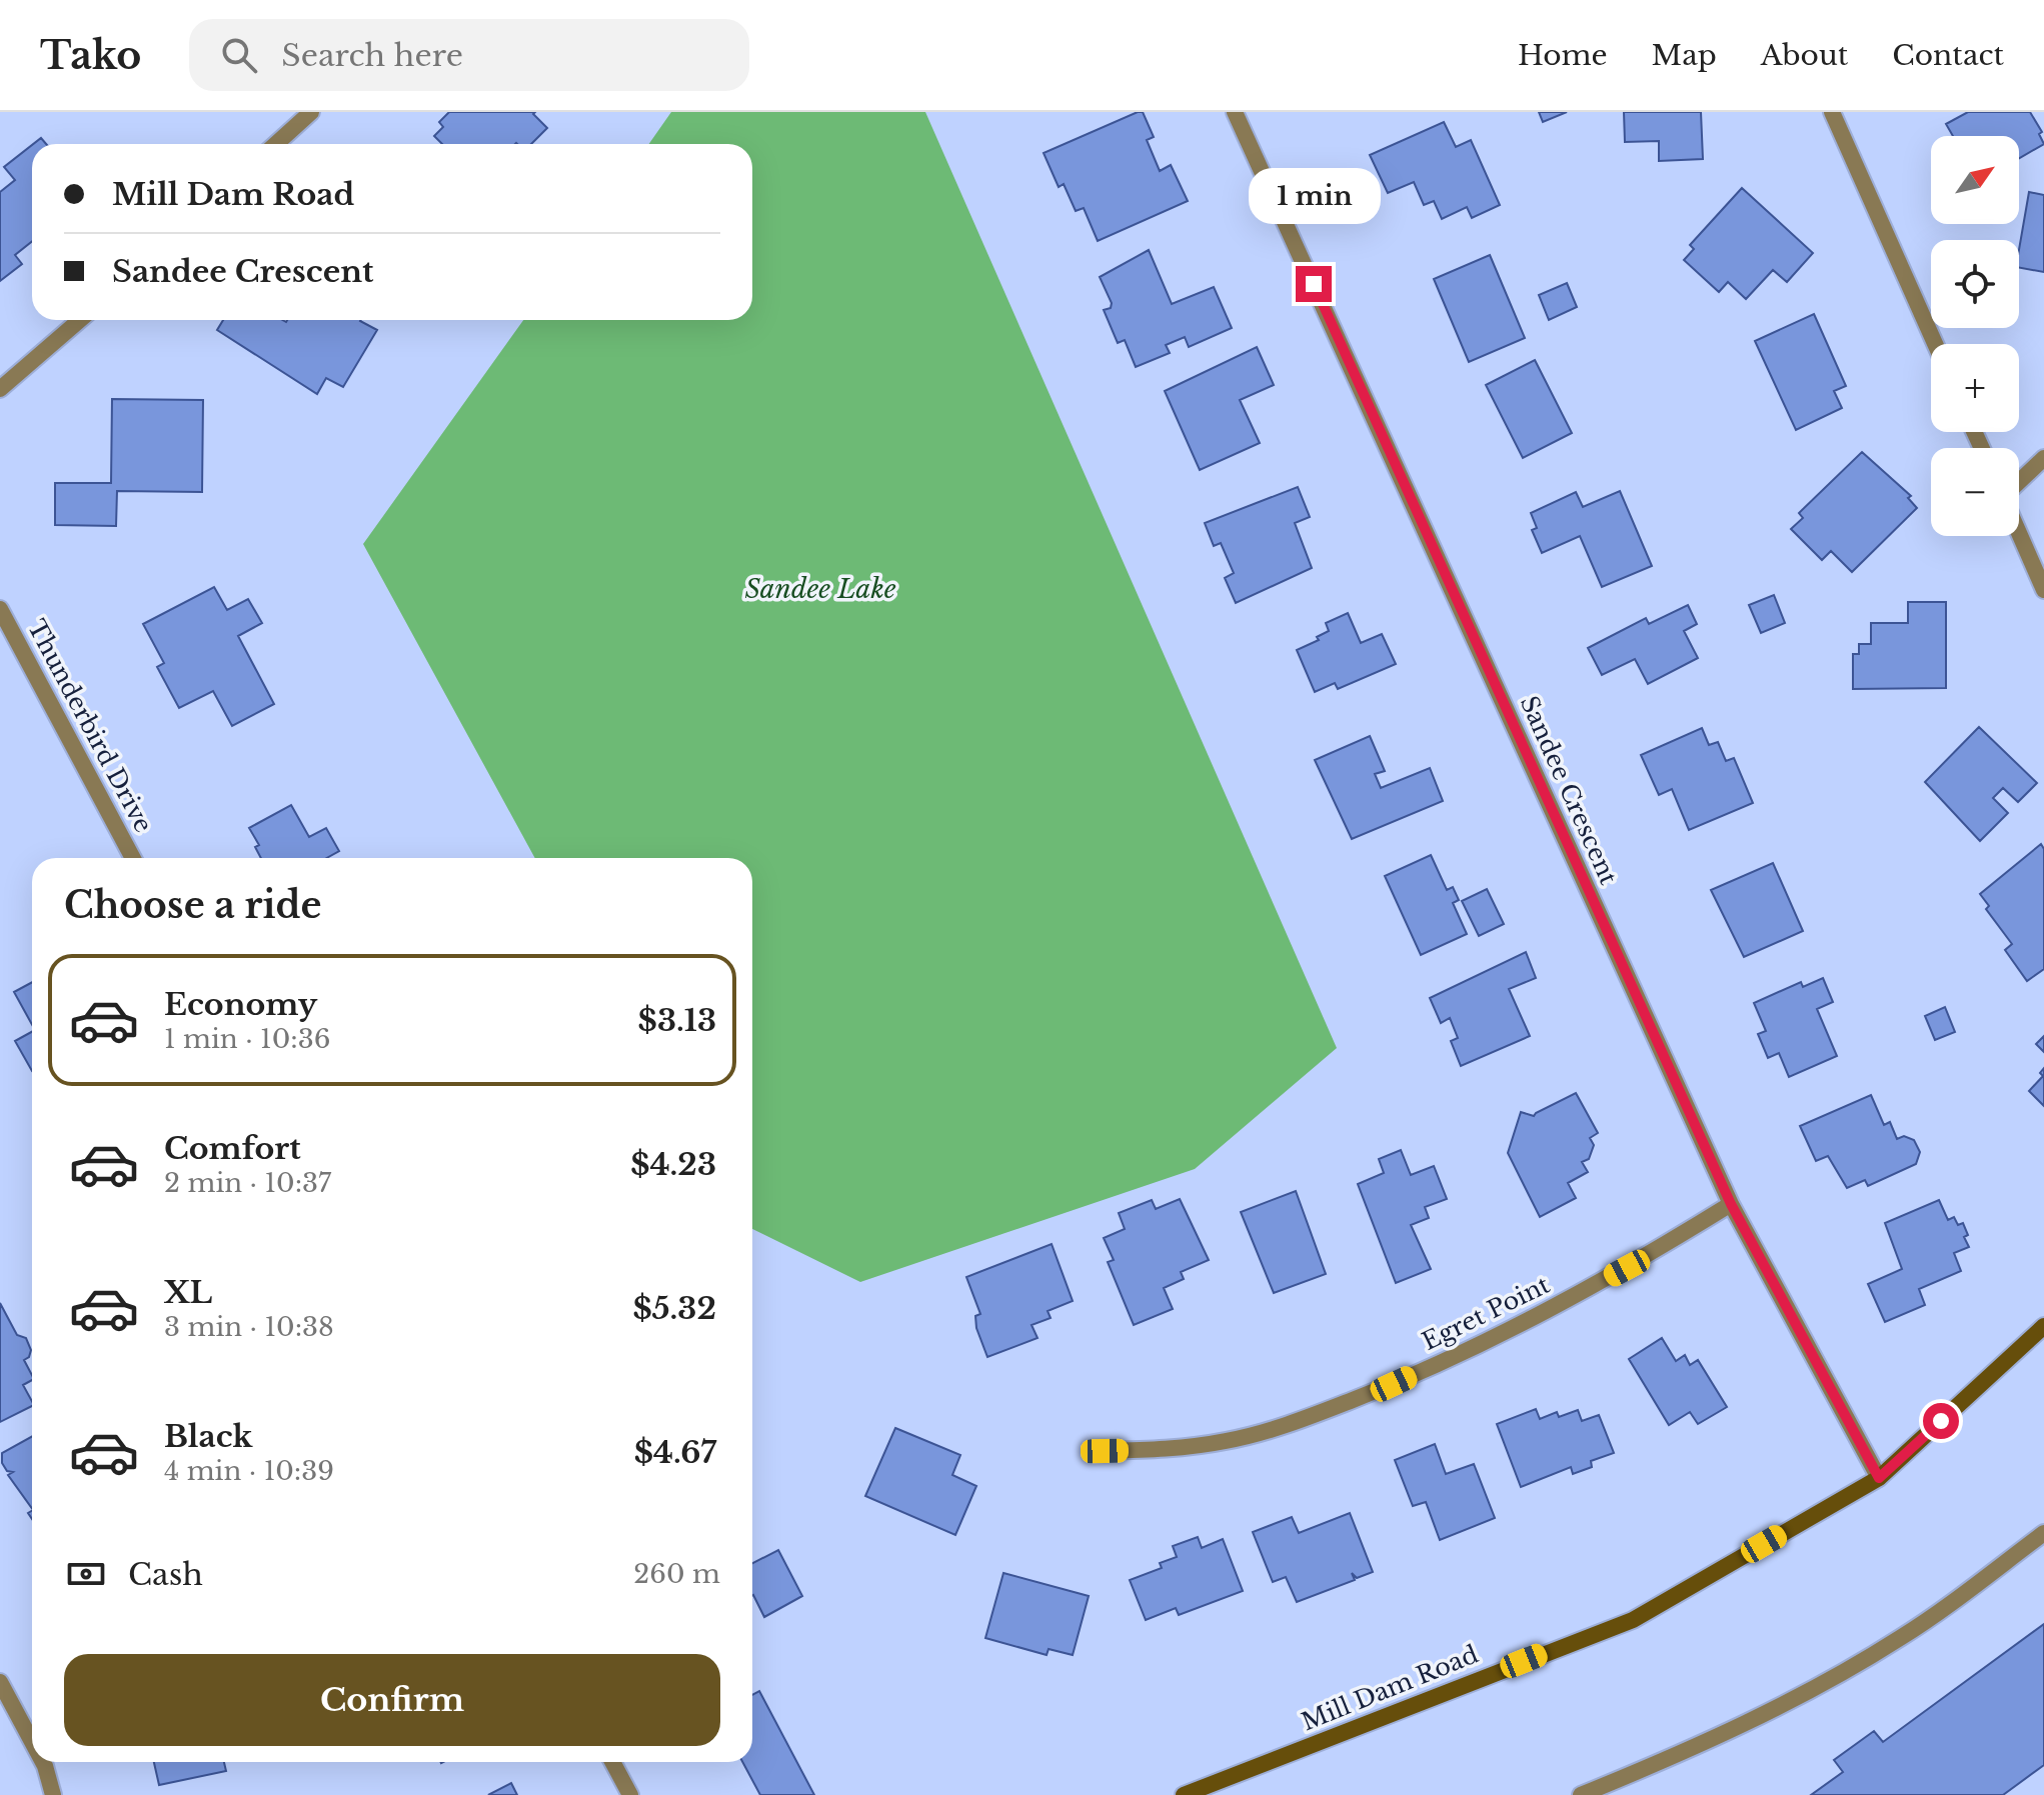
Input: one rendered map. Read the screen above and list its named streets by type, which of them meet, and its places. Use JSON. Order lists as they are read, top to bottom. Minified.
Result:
{"streets":{"street":["Thunderbird Drive","Sandee Crescent","Egret Point","Mill Dam Road"]},"crossings":[["Sandee Crescent","Egret Point"],["Sandee Crescent","Mill Dam Road"]],"water":["Sandee Lake"],"north":"top right","page":{"header":"Tako","search":"Search here","nav":["Home","Map","About","Contact"],"map_buttons":["+","−"],"banner":["Mill Dam Road","Sandee Crescent"],"bubble":"1 min","heading":"Choose a ride","list":[{"name":"Economy","note":"1 min · 10:36","value":"$3.13"},{"name":"Comfort","note":"2 min · 10:37","value":"$4.23"},{"name":"XL","note":"3 min · 10:38","value":"$5.32"},{"name":"Black","note":"4 min · 10:39","value":"$4.67"}],"pay":["Cash","260 m"],"buttons":"Confirm"}}
